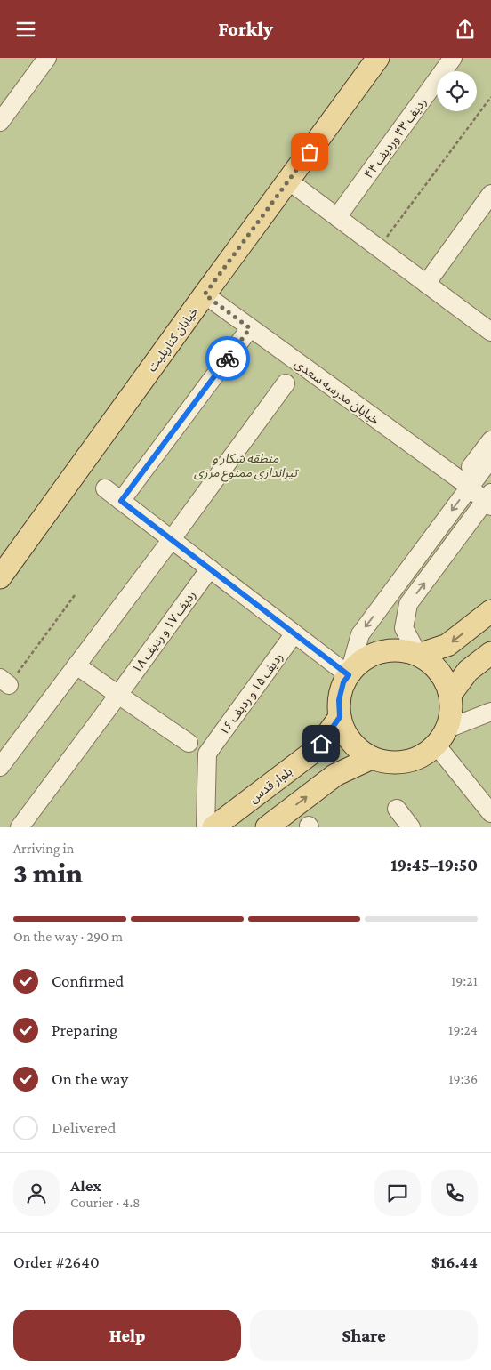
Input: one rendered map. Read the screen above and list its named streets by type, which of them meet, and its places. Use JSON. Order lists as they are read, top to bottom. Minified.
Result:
{"streets":{"main road":["خیابان کنارپلیت","بلوار قدس"],"street":["ردیف ۴۳ وردیف ۴۴","خیابان مدرسه سعدی","ردیف ۱۷ و ردیف ۱۸","ردیف ۱۵ و ردیف ۱۶"]},"crossings":[["خیابان کنارپلیت","خیابان مدرسه سعدی"]],"parks":["منطقه شکار و تیراندازی ممنوع مرزی"],"page":{"header":"Forkly","heading":["3 min","Arriving in","19:45–19:50"],"panel":["Alex","Courier · 4.8","Order #2640","$16.44"],"bar":"On the way · 290 m","list":[["Confirmed","19:21"],["Preparing","19:24"],["On the way","19:36"],"Delivered"],"buttons":["Help","Share"]}}
